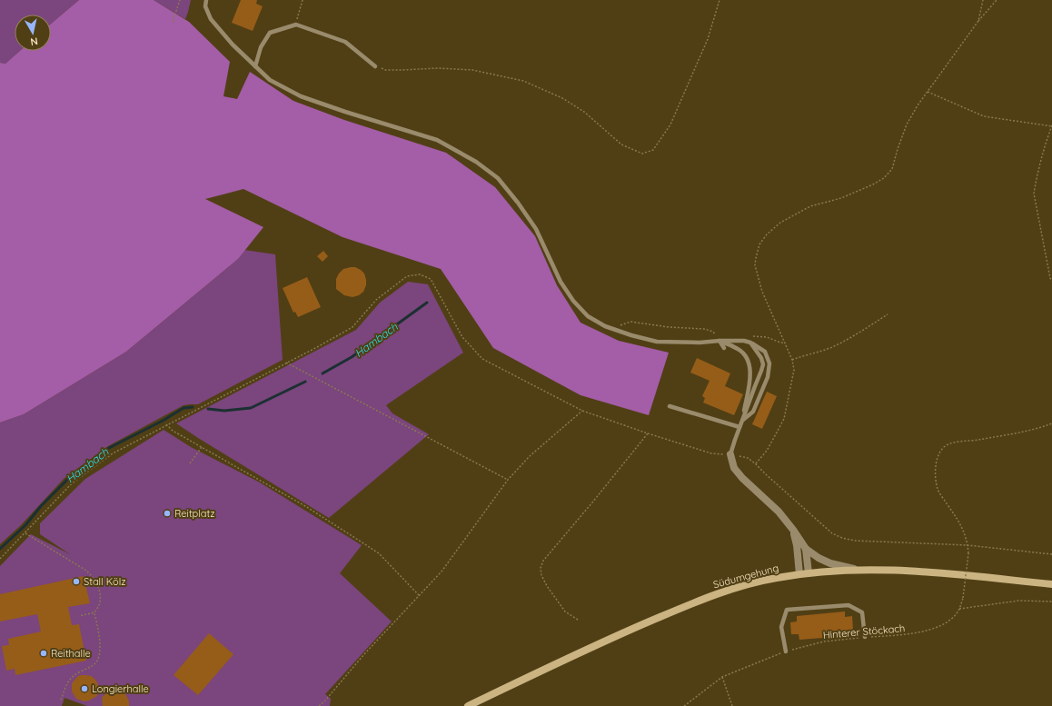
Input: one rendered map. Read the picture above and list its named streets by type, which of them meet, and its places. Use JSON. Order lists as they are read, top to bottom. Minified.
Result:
{"streets":{"main road":["Südumgehung"],"path":["Hinterer Stöckach"]},"water":["Hambach"],"places":["Reitplatz","Stall Kölz","Reithalle","Longierhalle"],"north":"bottom"}
